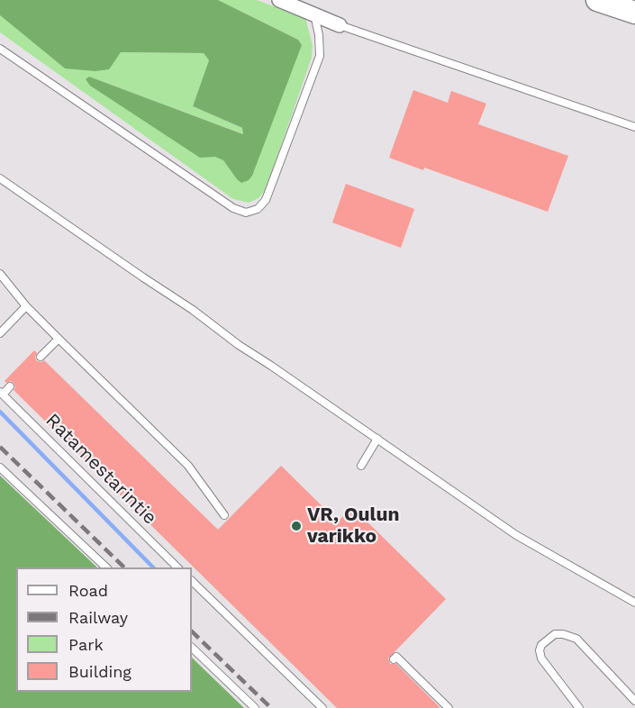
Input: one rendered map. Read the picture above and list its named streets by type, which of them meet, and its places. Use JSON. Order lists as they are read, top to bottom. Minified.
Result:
{"streets":{"lane":["Ratamestarintie"]},"places":["VR, Oulun varikko"],"legend":["Road","Railway","Park","Building"]}
